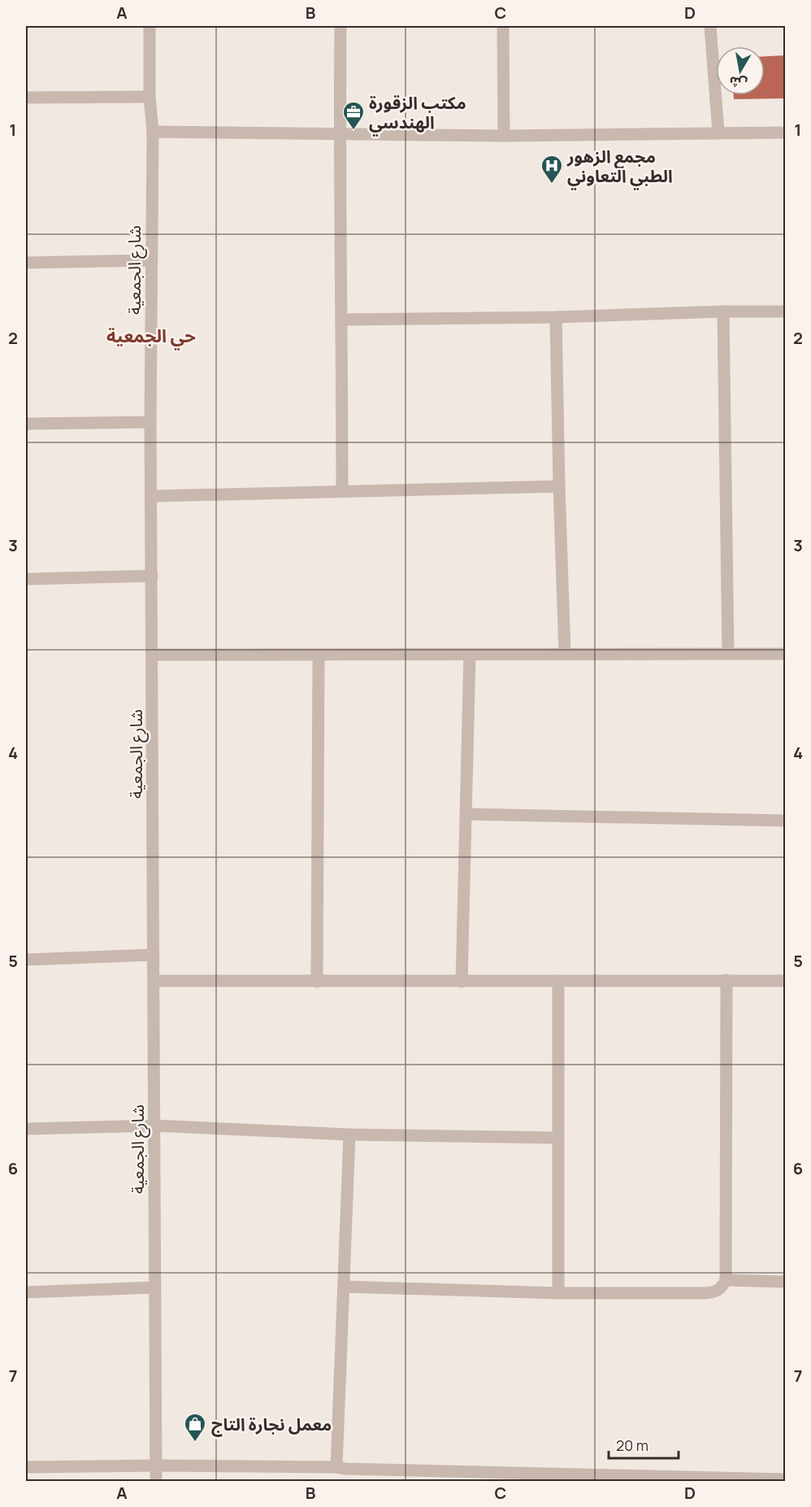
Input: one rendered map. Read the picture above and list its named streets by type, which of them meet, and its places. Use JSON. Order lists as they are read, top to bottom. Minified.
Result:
{"streets":{"street":["شارع الجمعية"]},"districts":["حي الجمعية"],"places":{"office":["مكتب الزقورة الهندسي"],"hospital":["مجمع الزهور الطبي التعاوني"],"shop":["معمل نجارة التاج"]},"scale_bar":"20 m","north":"bottom","grid":{"columns":["A","B","C","D"],"rows":["1","2","3","4","5","6","7"]}}
